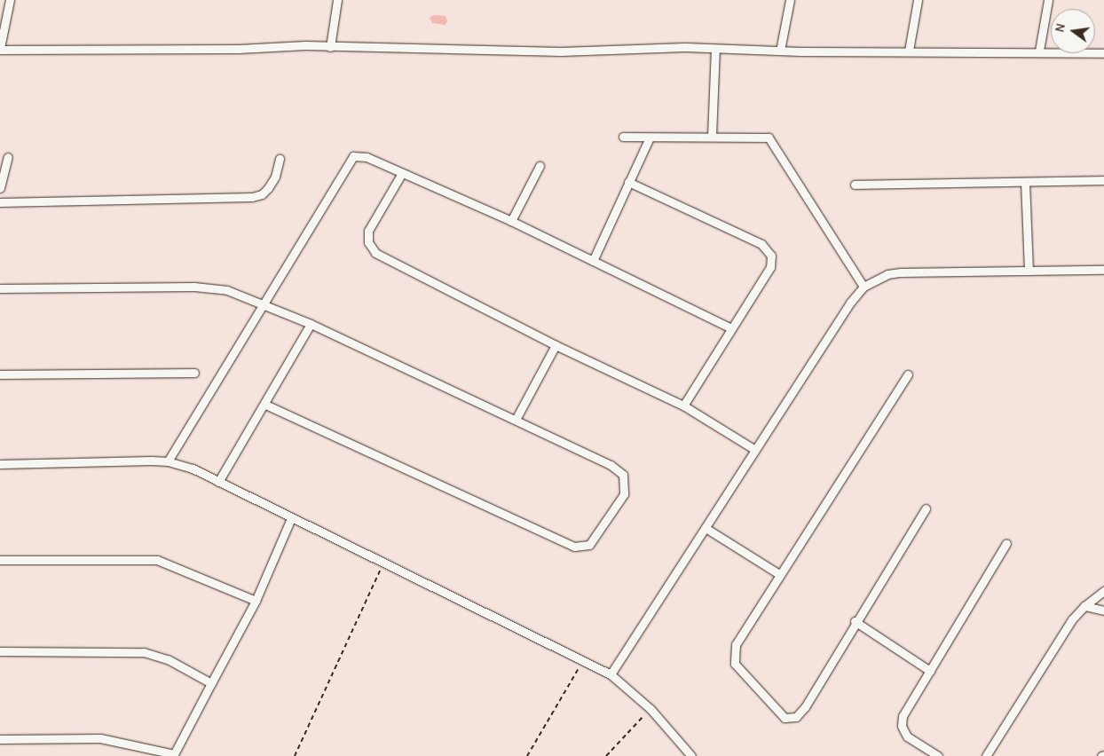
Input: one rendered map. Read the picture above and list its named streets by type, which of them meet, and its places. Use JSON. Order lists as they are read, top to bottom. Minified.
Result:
{"north":"left"}
